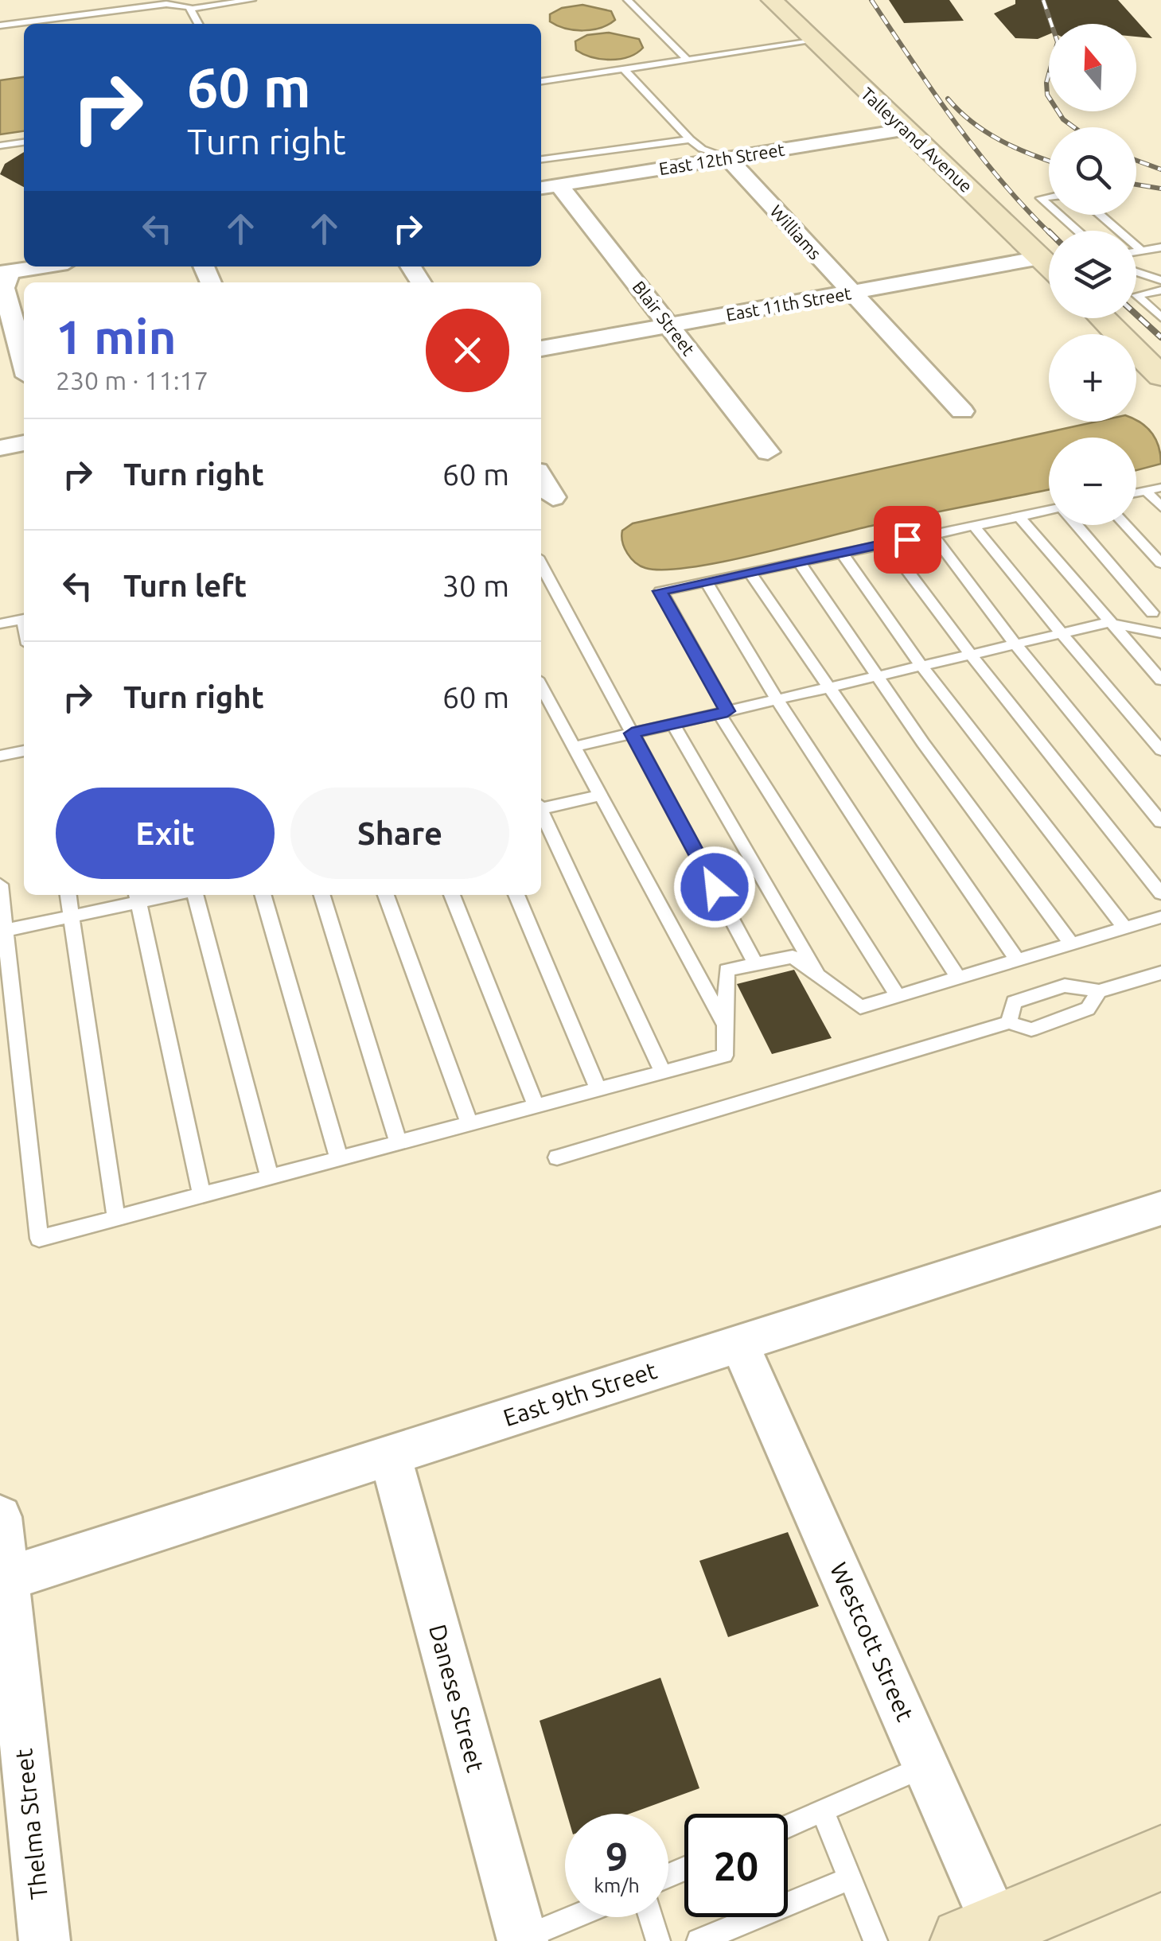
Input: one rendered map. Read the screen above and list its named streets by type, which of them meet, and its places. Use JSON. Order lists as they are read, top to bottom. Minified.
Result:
{"streets":{"street":["Talleyrand Avenue","East 12th Street","Williams","East 11th Street","Blair Street","East 9th Street","Westcott Street","Danese Street","Thelma Street"]},"crossings":[["Talleyrand Avenue","East 12th Street"],["East 12th Street","Williams"],["East 12th Street","Blair Street"],["Williams","East 11th Street"],["East 11th Street","Blair Street"],["East 9th Street","Westcott Street"],["East 9th Street","Danese Street"],["East 9th Street","Thelma Street"]],"north":"top","page":{"map_buttons":["+","−"],"turn":["60 m","Turn right"],"heading":["1 min","230 m · 11:17"],"list":[{"name":"Turn right","value":"60 m"},{"name":"Turn left","value":"30 m"},{"name":"Turn right","value":"60 m"}],"buttons":["Exit","Share"],"speed":"9 km/h","limit":"20"}}
